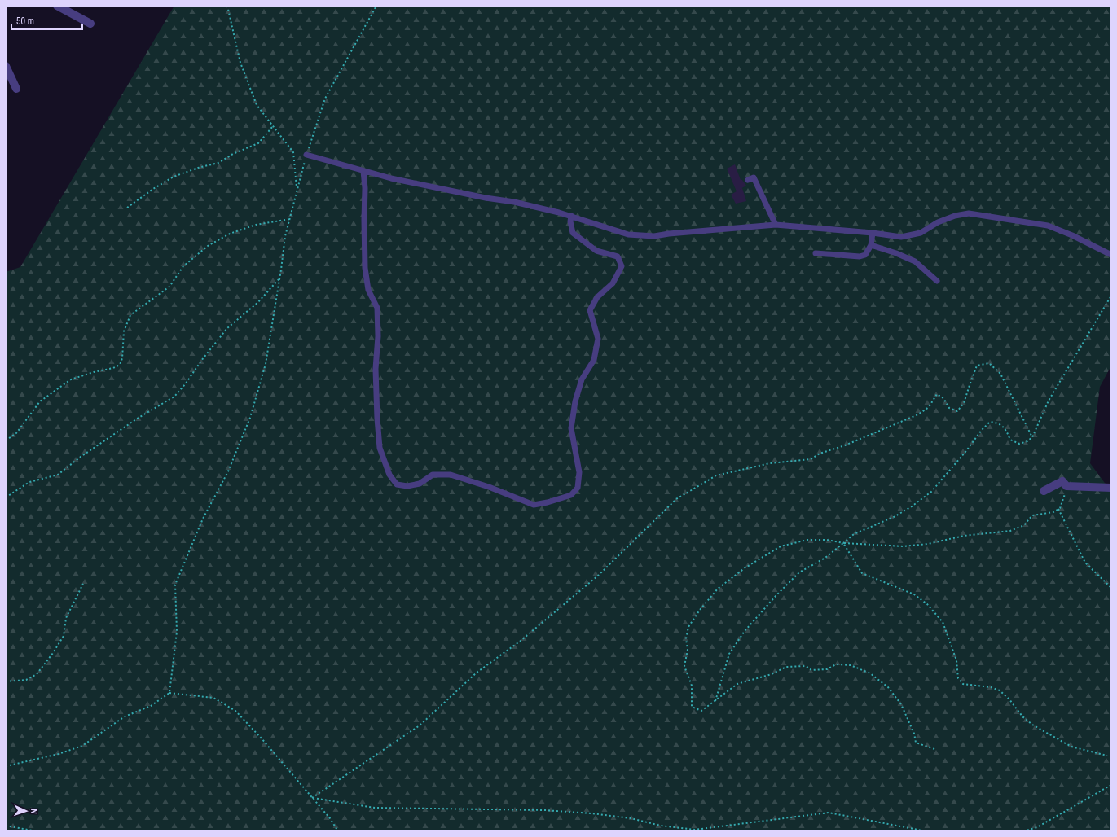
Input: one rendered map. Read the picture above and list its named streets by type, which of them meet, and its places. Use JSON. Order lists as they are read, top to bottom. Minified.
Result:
{"scale_bar":"50 m","north":"right"}
